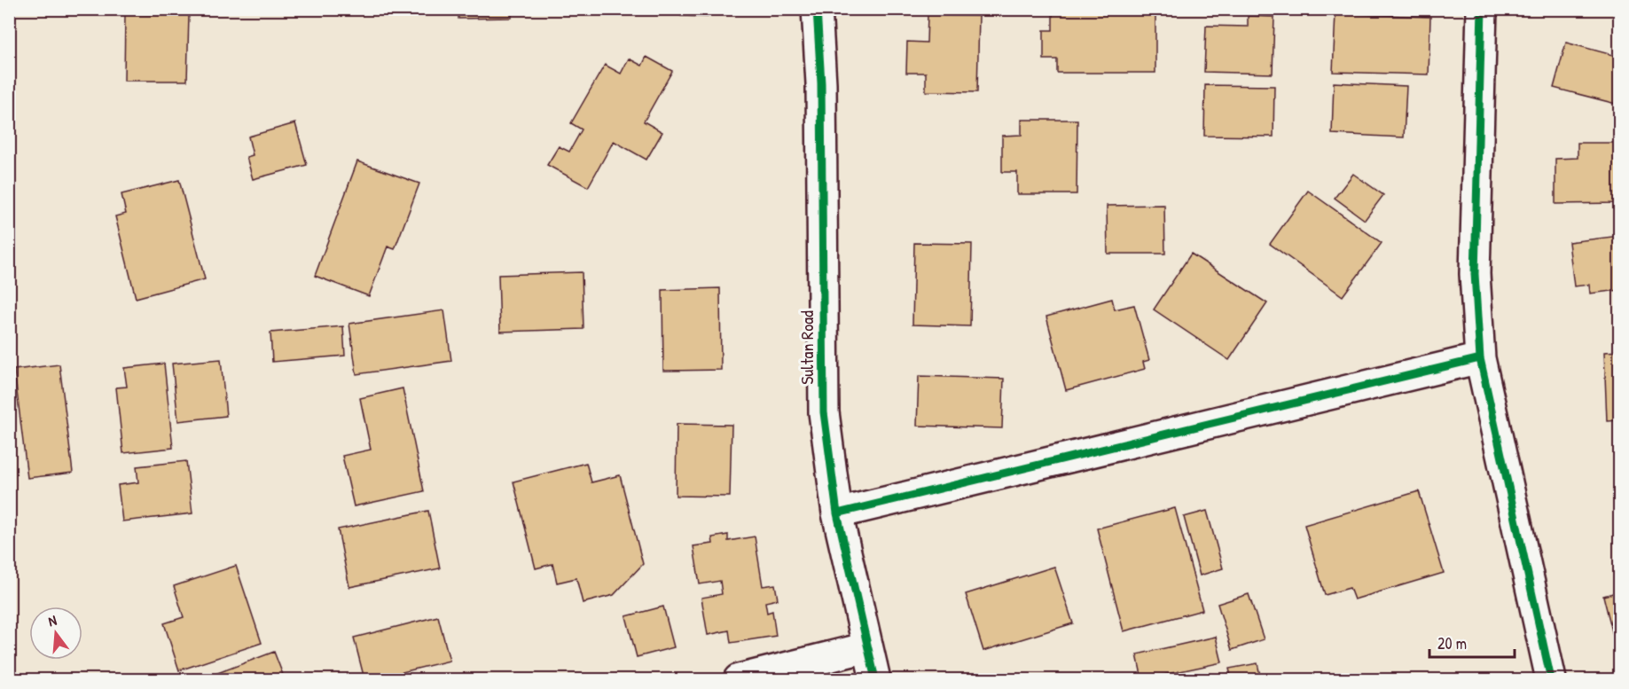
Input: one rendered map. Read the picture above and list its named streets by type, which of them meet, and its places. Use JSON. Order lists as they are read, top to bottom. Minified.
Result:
{"streets":{"street":["Sultan Road"]},"scale_bar":"20 m","north":"top"}
